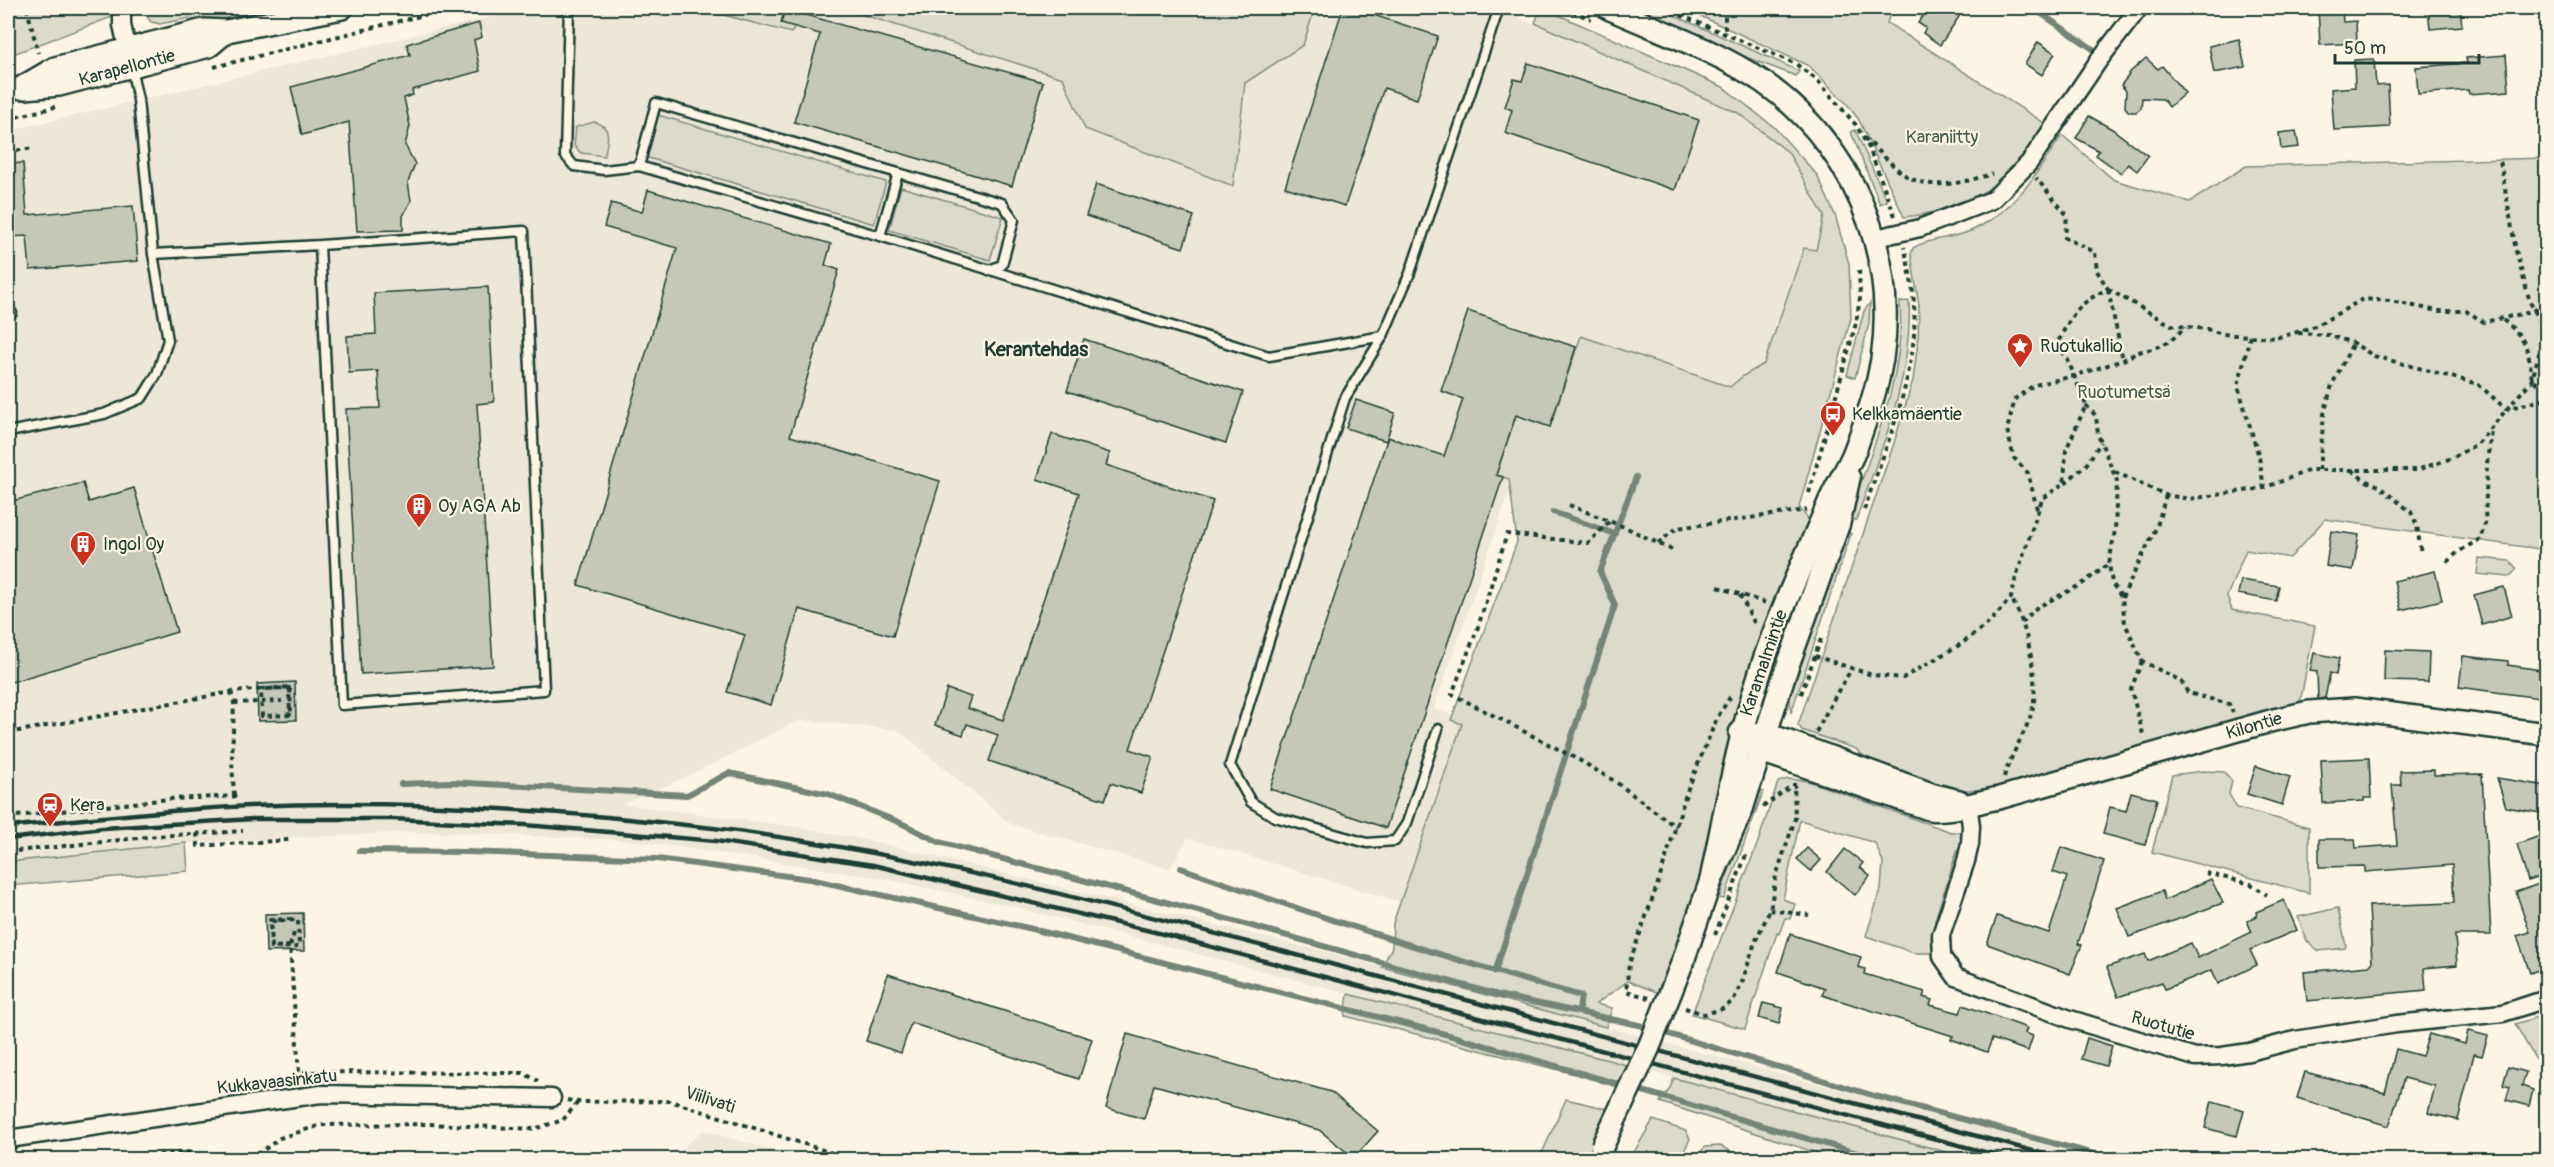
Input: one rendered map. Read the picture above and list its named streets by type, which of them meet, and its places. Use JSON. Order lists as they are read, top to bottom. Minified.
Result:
{"streets":{"street":["Karapellontie","Karamalmintie","Kilontie","Ruotutie","Kukkavaasinkatu"],"path":["Viilivati"]},"crossings":[["Karamalmintie","Kilontie"],["Kilontie","Ruotutie"],["Kukkavaasinkatu","Viilivati"]],"districts":["Kerantehdas"],"parks":["Karaniitty","Ruotumetsä"],"places":{"place":["Ruotukallio"],"bus stop":["Kelkkamäentie"],"building":["Oy AGA Ab","Ingol Oy"],"station":["Kera"]},"scale_bar":"50 m"}
